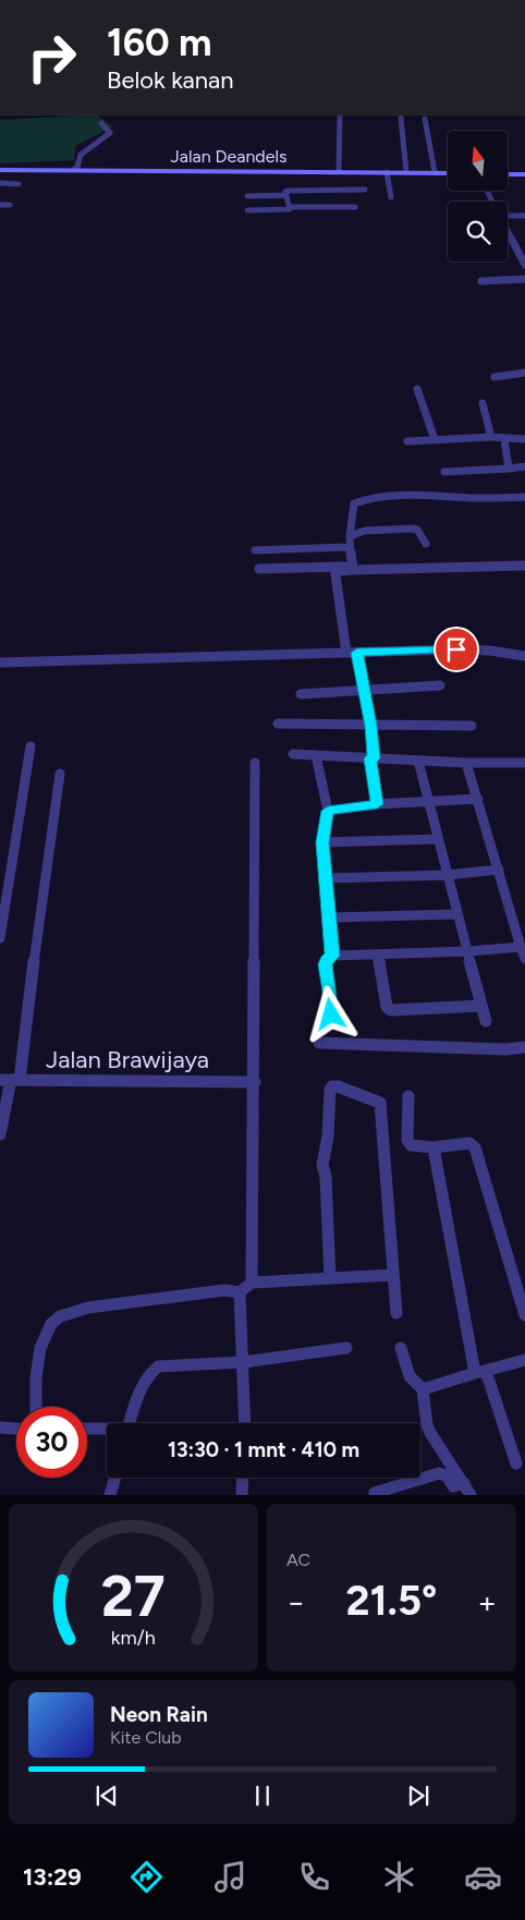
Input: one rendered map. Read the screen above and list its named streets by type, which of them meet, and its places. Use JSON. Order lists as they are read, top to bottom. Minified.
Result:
{"streets":{"street":["Jalan Deandels","Jalan Brawijaya"]},"north":"top","page":{"turn":["160 m","Belok kanan"],"limit":"30","trip":"13:30 · 1 mnt · 410 m","tile":"AC","heat":["−","21.5°","+"],"song":["Neon Rain","Kite Club"],"tabs":"13:29","gauge":["27","km/h"]}}
